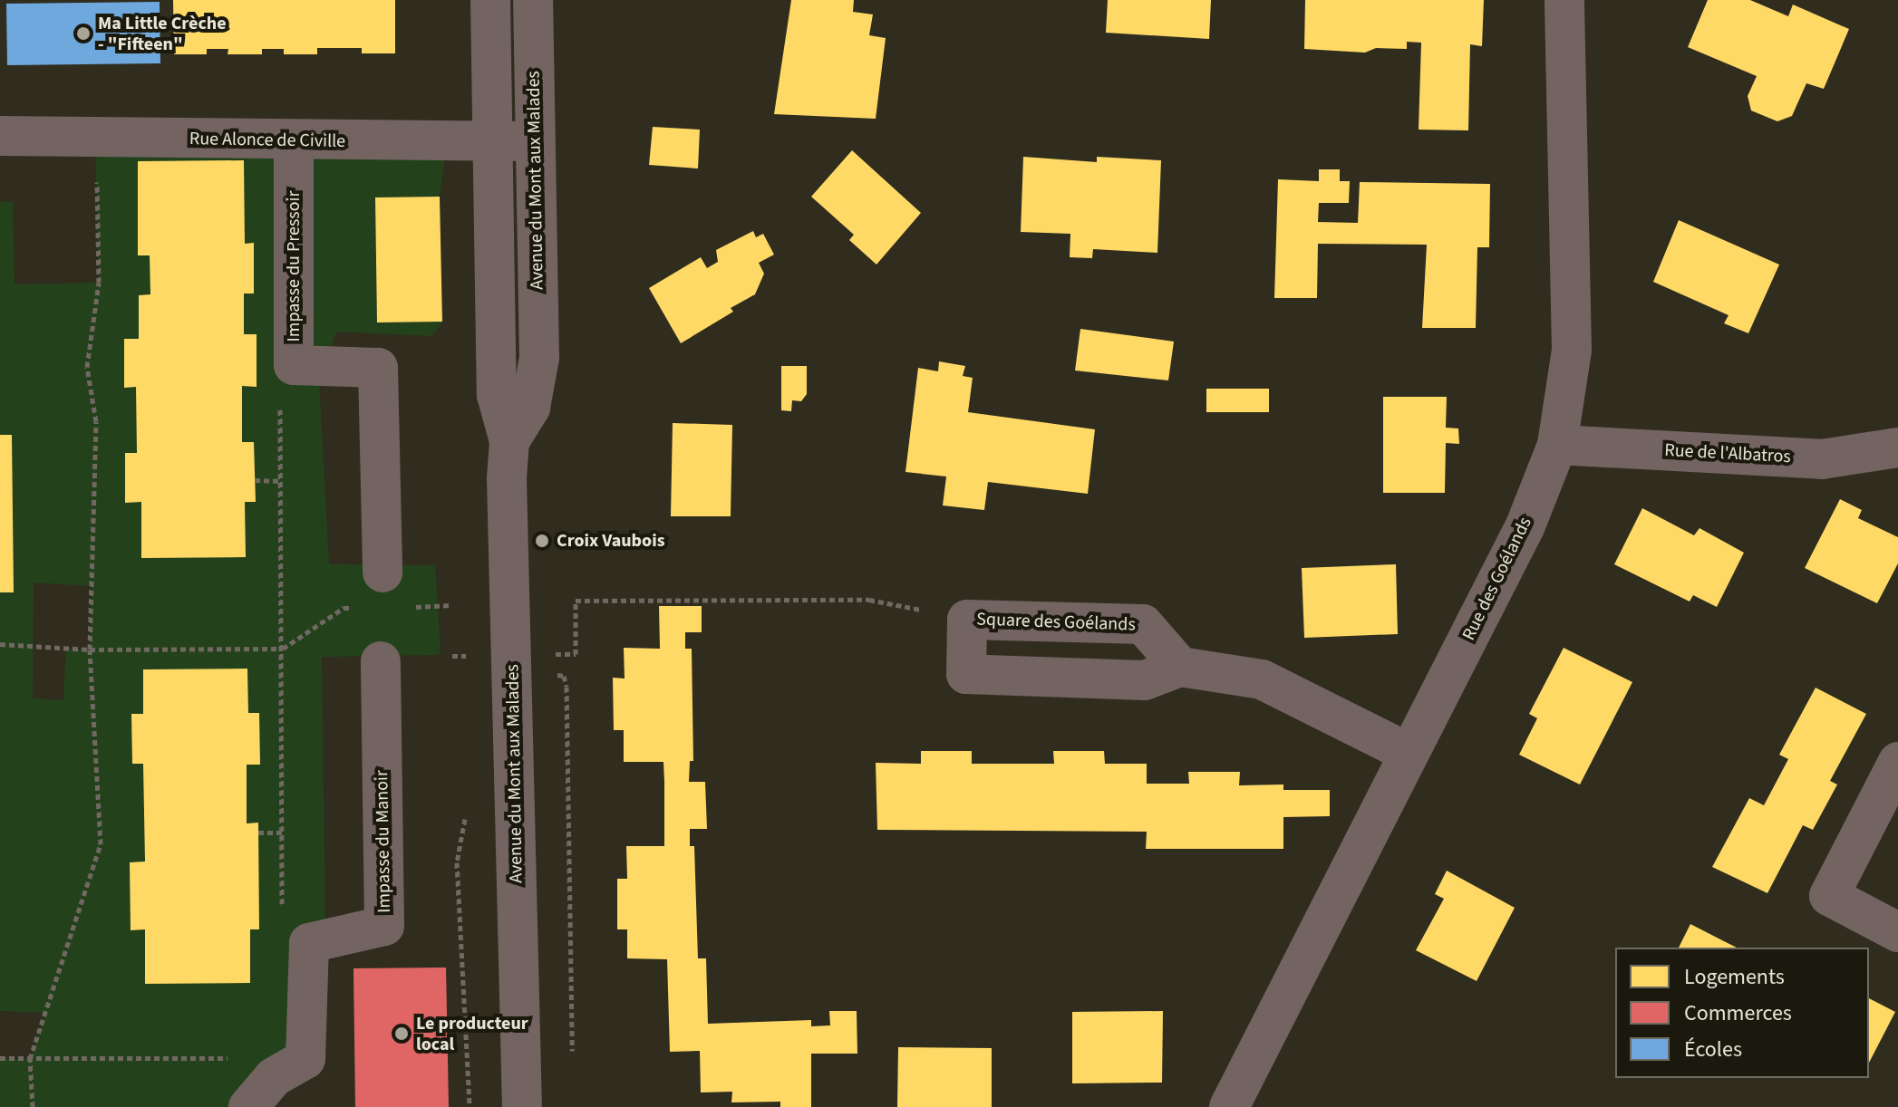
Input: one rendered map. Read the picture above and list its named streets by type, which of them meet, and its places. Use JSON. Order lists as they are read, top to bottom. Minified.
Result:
{"streets":{"street":["Rue Alonce de Civille","Avenue du Mont aux Malades","Impasse du Pressoir","Rue de l'Albatros","Rue des Goélands","Square des Goélands","Impasse du Manoir"]},"crossings":[["Rue Alonce de Civille","Avenue du Mont aux Malades"],["Rue Alonce de Civille","Impasse du Pressoir"],["Rue de l'Albatros","Rue des Goélands"],["Rue des Goélands","Square des Goélands"]],"places":["Ma Little Crèche - \"Fifteen\"","Croix Vaubois","Le producteur local"],"legend":["Logements","Commerces","Écoles"]}
